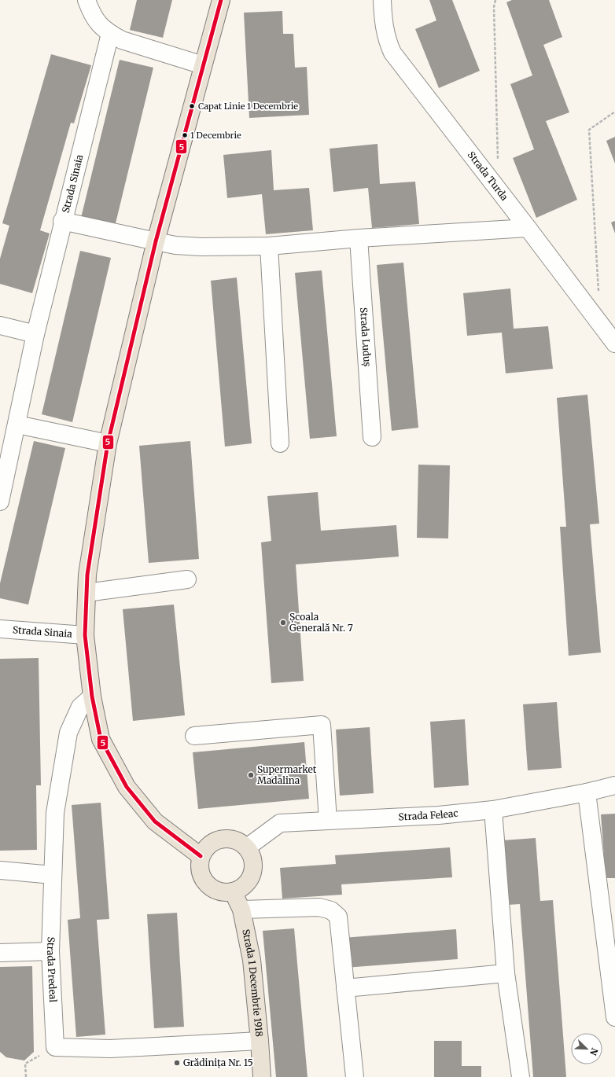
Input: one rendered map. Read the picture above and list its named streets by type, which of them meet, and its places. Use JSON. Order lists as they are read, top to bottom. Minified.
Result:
{"streets":{"main road":["Strada 1 Decembrie 1918"],"street":["Strada Turda","Strada Sinaia","Strada Luduș","Strada Feleac","Strada Predeal"]},"crossings":[["Strada Feleac","Strada 1 Decembrie 1918"]],"places":["Capat Linie 1 Decembrie","1 Decembrie","Școala Generală Nr. 7","Supermarket Madalina","Grădinița Nr. 15"],"lines":["transit line 5"],"north":"bottom right"}
